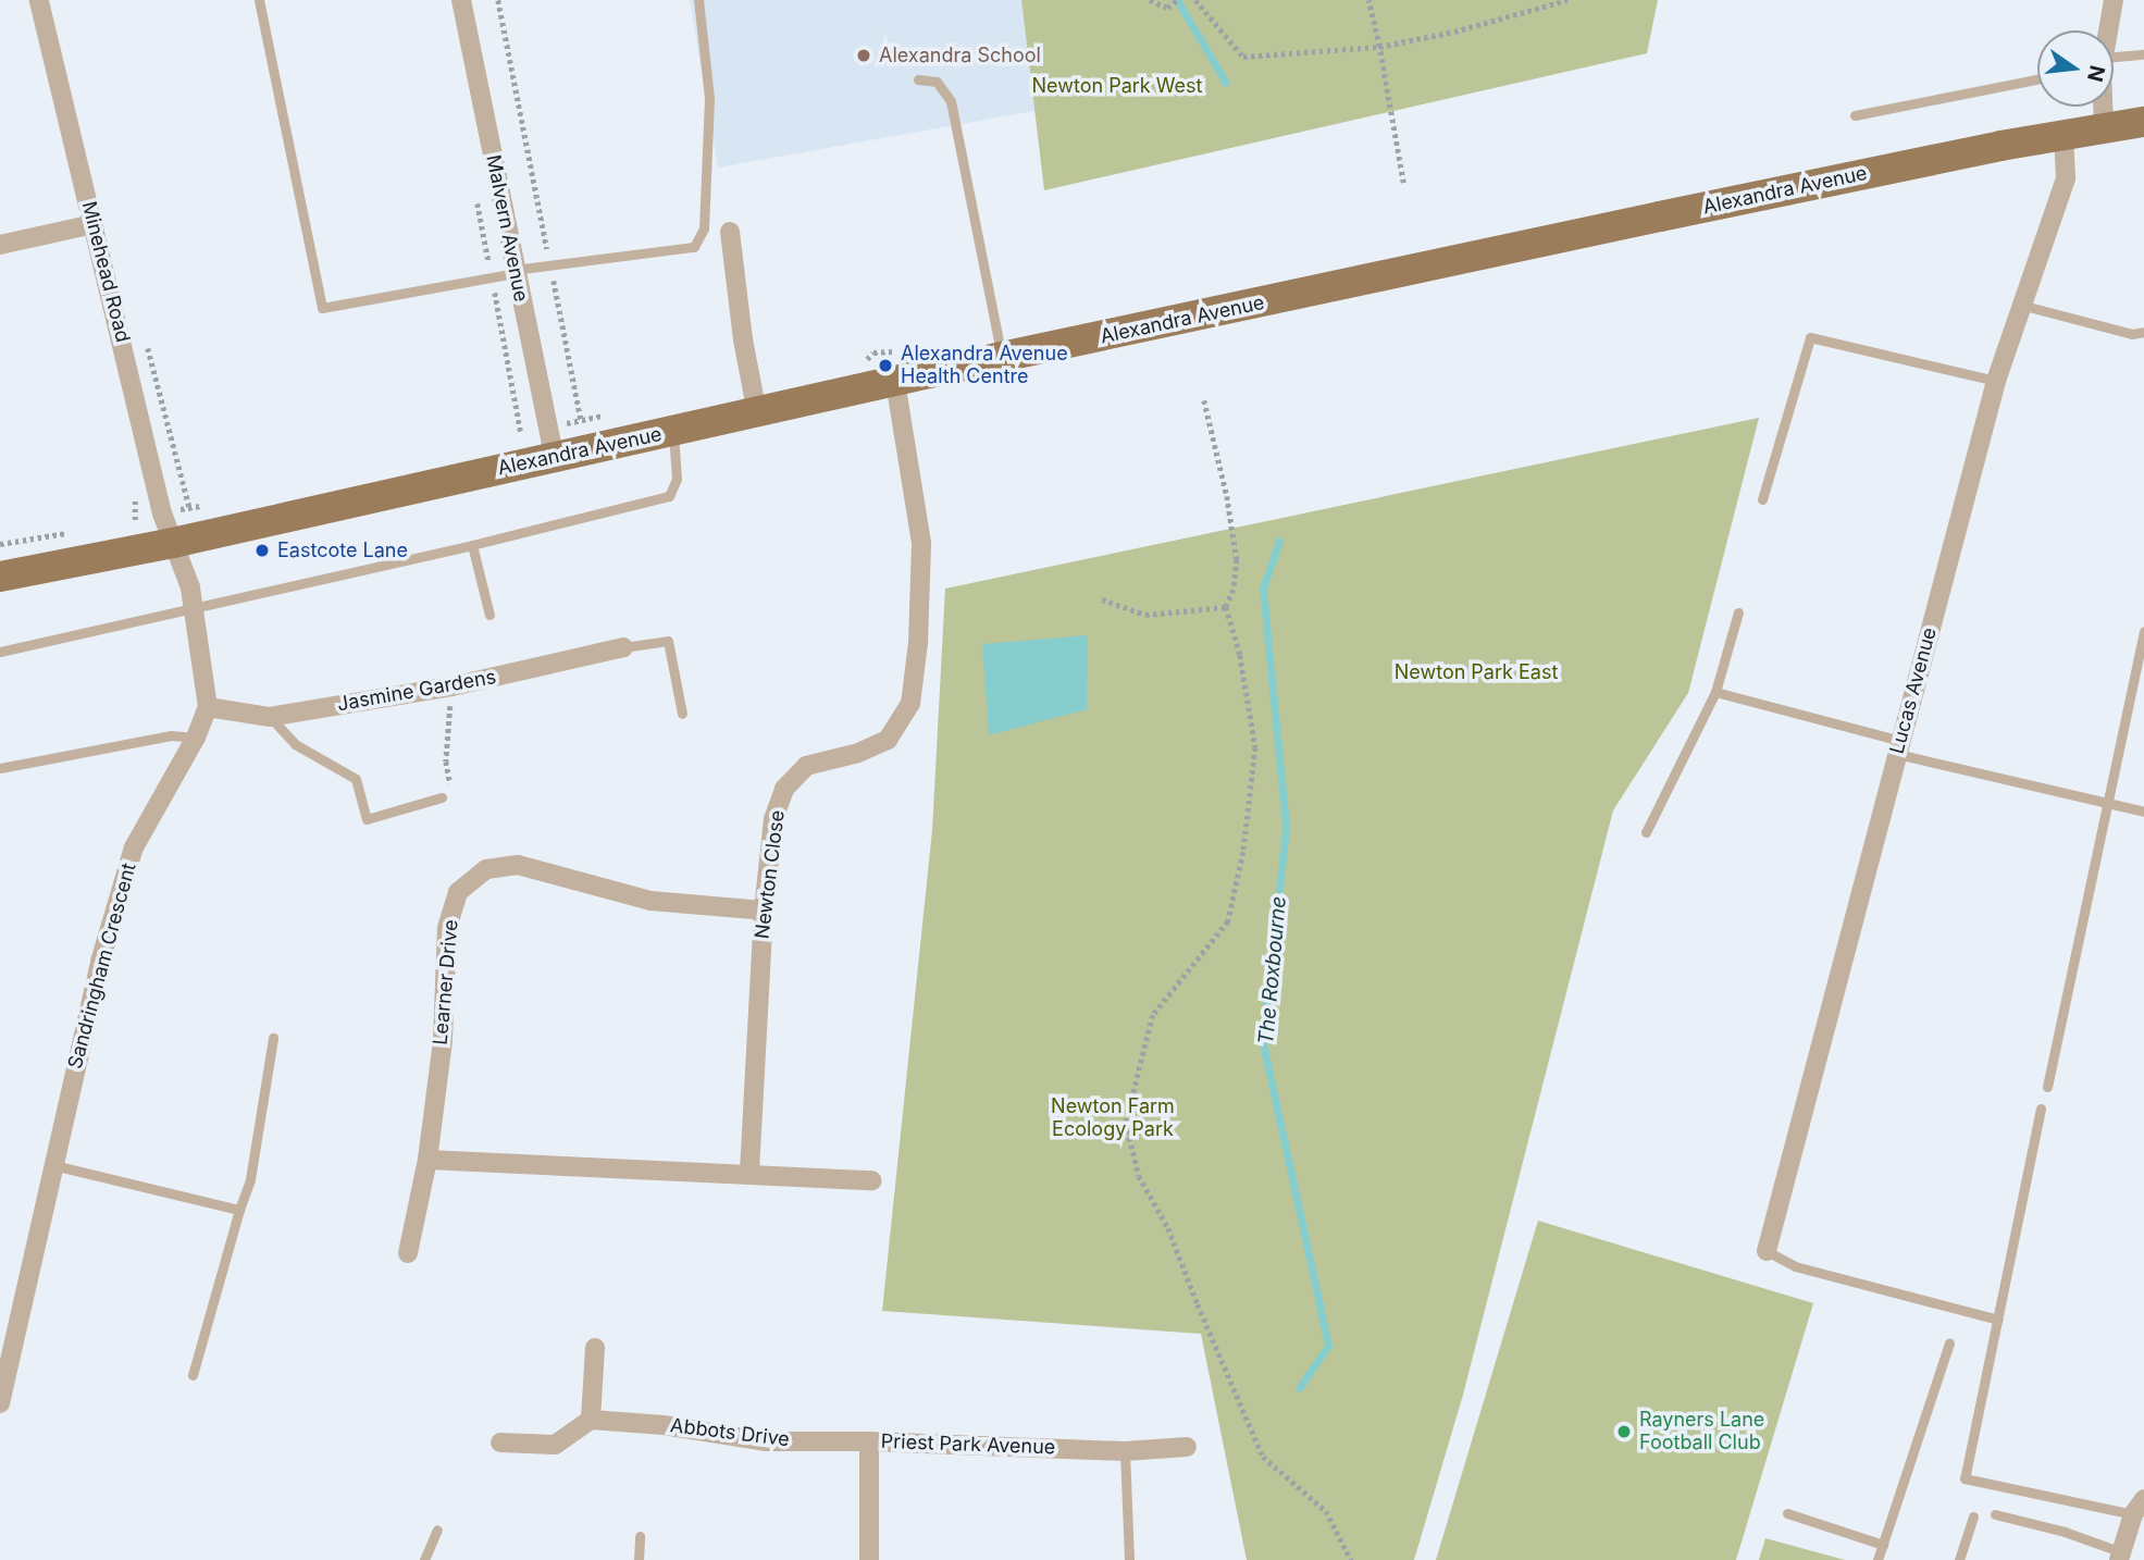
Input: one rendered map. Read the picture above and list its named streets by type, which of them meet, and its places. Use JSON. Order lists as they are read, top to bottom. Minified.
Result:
{"streets":{"main road":["Alexandra Avenue"],"street":["Malvern Avenue","Minehead Road","Jasmine Gardens","Lucas Avenue","Newton Close","Sandringham Crescent","Learner Drive","Abbots Drive","Priest Park Avenue"]},"crossings":[["Alexandra Avenue","Malvern Avenue"],["Alexandra Avenue","Minehead Road"],["Alexandra Avenue","Lucas Avenue"],["Alexandra Avenue","Newton Close"],["Alexandra Avenue","Sandringham Crescent"],["Minehead Road","Sandringham Crescent"],["Jasmine Gardens","Sandringham Crescent"],["Newton Close","Learner Drive"],["Abbots Drive","Priest Park Avenue"]],"water":["The Roxbourne"],"parks":["Newton Park West","Newton Park East","Newton Farm Ecology Park"],"places":["Alexandra School","Alexandra Avenue Health Centre","Eastcote Lane","Rayners Lane Football Club"],"north":"right"}
